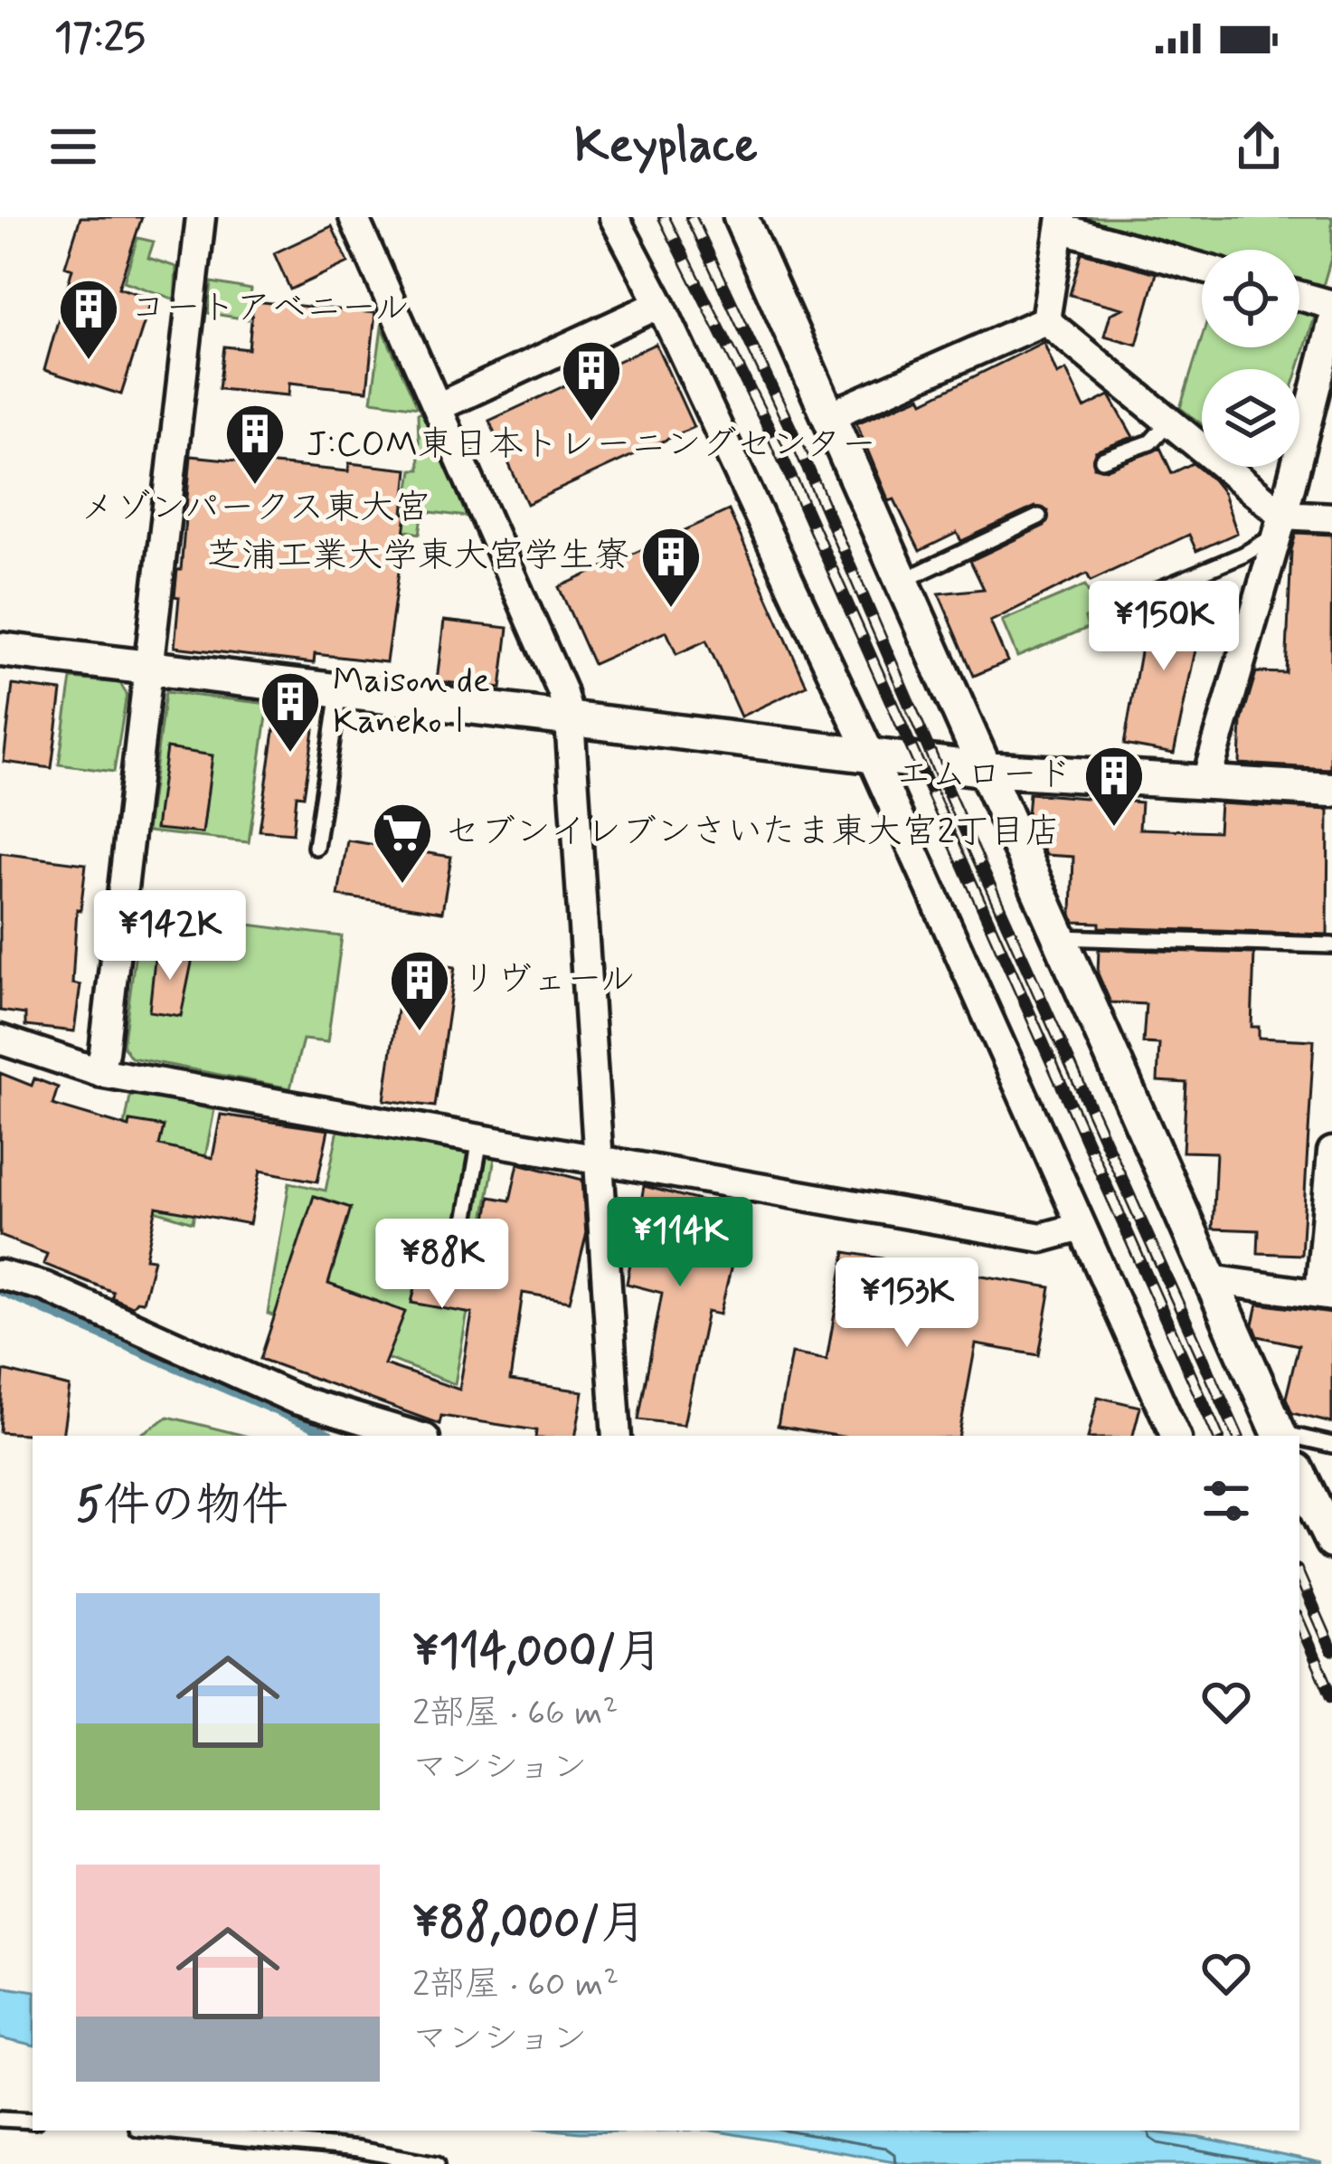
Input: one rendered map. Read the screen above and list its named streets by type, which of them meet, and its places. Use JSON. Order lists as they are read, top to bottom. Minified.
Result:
{"places":{"building":["コートアベニール","J:COM東日本トレーニングセンター","メゾンパークス東大宮","芝浦工業大学東大宮学生寮","Maison de KanekoⅠ","エムロード","リヴェール"],"supermarket":["セブンイレブンさいたま東大宮2丁目店"]},"page":{"status":"17:25","header":"Keyplace","price":["¥150K","¥142K","¥114K","¥88K","¥153K"],"heading":"5件の物件","list":[{"name":"¥114,000/月","note":"2部屋 · 66 m² · マンション"},{"name":"¥88,000/月","note":"2部屋 · 60 m² · マンション"}]}}
